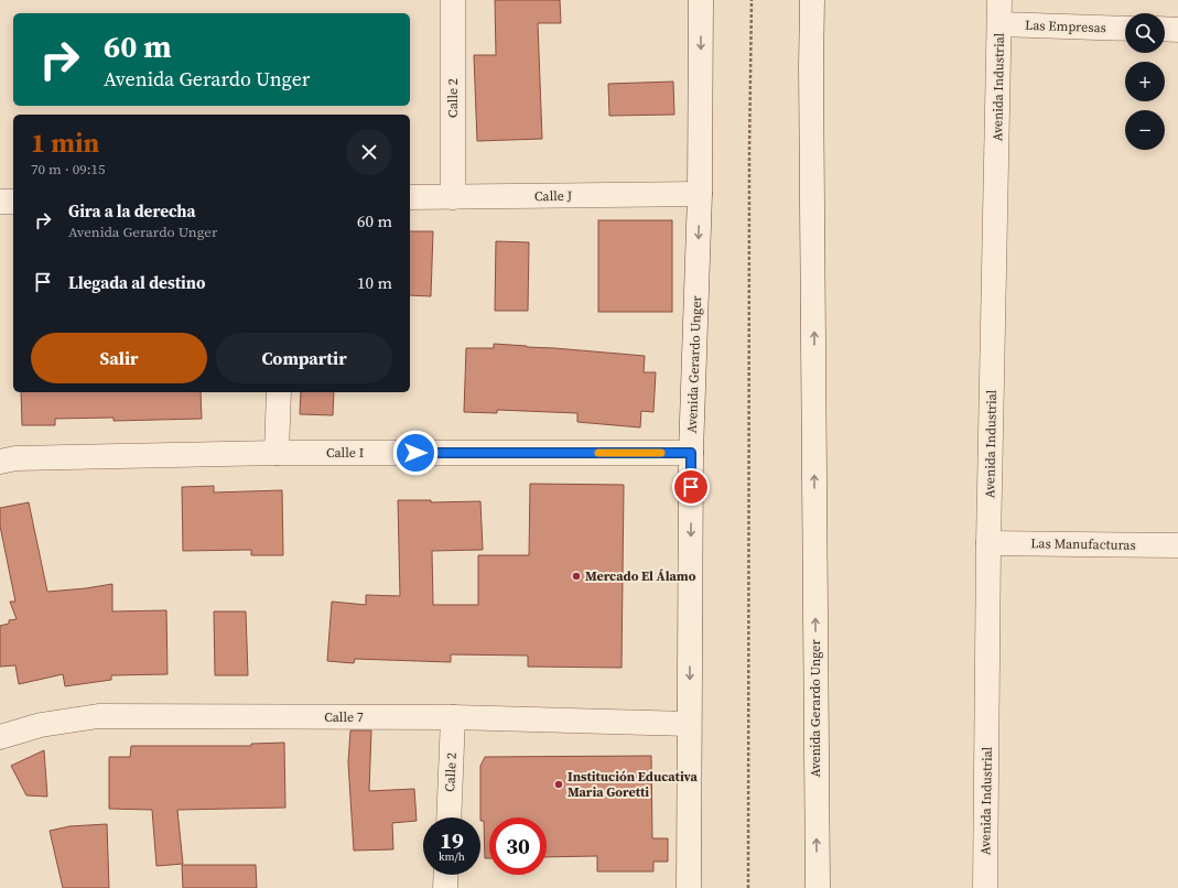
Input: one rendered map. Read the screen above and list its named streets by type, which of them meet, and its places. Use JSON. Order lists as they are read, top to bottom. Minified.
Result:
{"streets":{"street":["Las Empresas","Avenida Industrial","Calle 2","Calle J","Avenida Gerardo Unger","Calle I","Las Manufacturas","Calle 7"]},"crossings":[["Las Empresas","Avenida Industrial"],["Avenida Industrial","Las Manufacturas"],["Calle 2","Calle J"],["Calle 2","Calle 7"],["Calle J","Avenida Gerardo Unger"],["Avenida Gerardo Unger","Calle I"],["Avenida Gerardo Unger","Calle 7"]],"places":["Mercado El Álamo","Institución Educativa Maria Goretti"],"page":{"map_buttons":["+","−"],"turn":["60 m","Avenida Gerardo Unger"],"heading":["1 min","70 m · 09:15"],"list":[{"name":"Gira a la derecha","note":"Avenida Gerardo Unger","value":"60 m"},{"name":"Llegada al destino","value":"10 m"}],"buttons":["Salir","Compartir"],"speed":"19 km/h","limit":"30"}}
